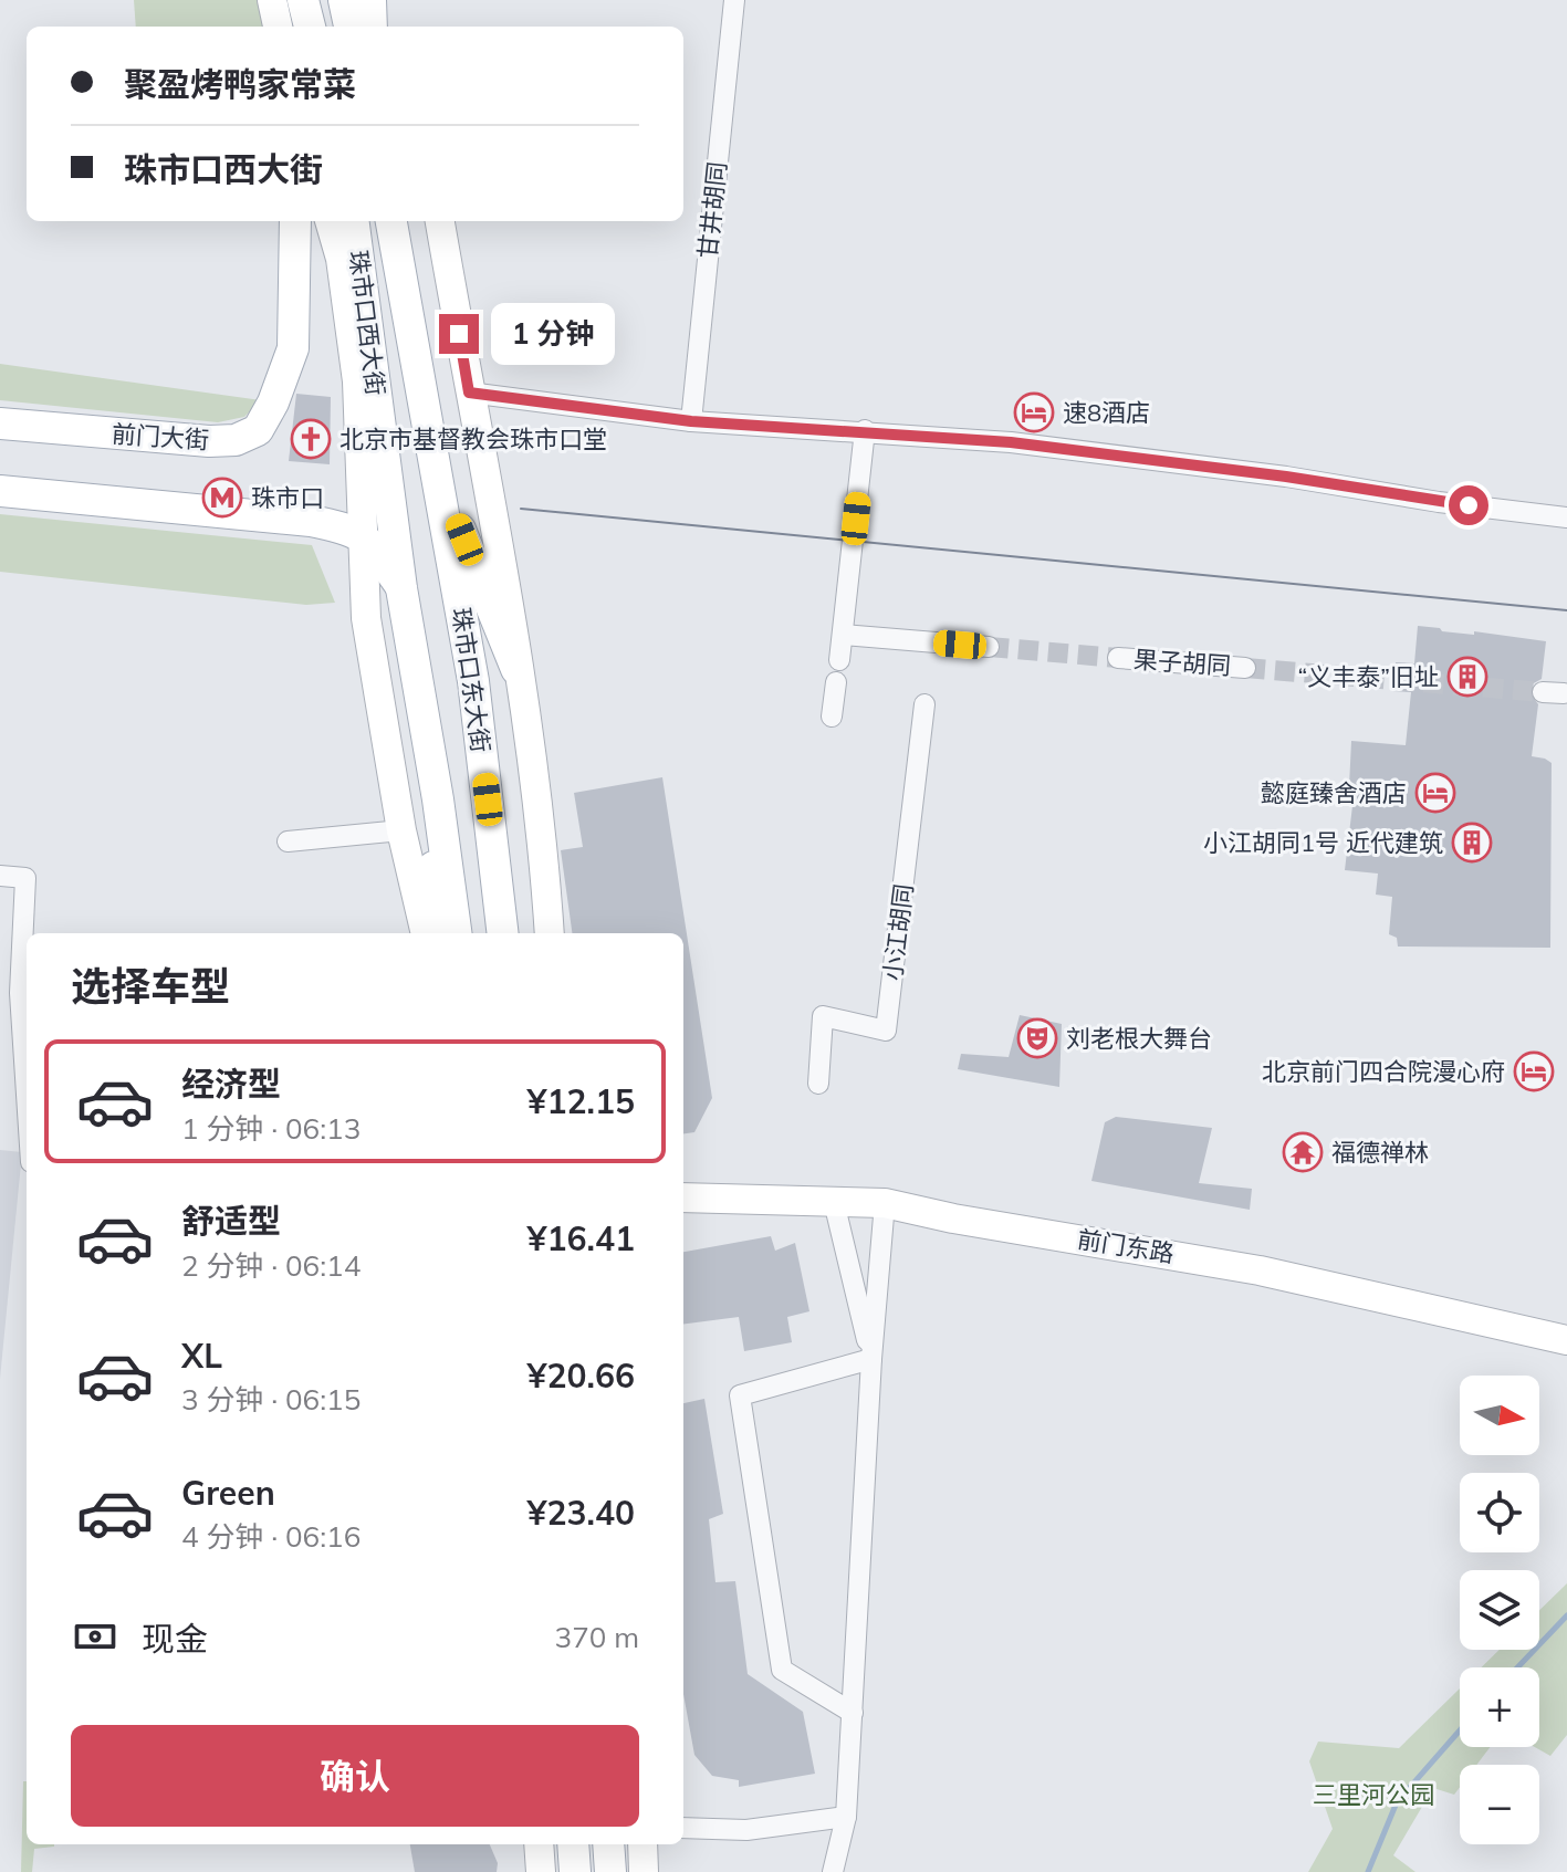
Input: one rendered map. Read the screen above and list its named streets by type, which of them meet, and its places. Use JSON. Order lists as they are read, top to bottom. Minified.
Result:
{"streets":{"main road":["珠市口西大街","前门大街","珠市口东大街"],"street":["甘井胡同","果子胡同","小江胡同","前门东路"]},"crossings":[["珠市口西大街","珠市口东大街"]],"parks":["三里河公园"],"places":{"hotel":["速8酒店","懿庭臻舍酒店","北京前门四合院漫心府"],"church":["北京市基督教会珠市口堂"],"metro station":["珠市口"],"building":["“义丰泰”旧址","小江胡同1号 近代建筑"],"theatre":["刘老根大舞台"],"temple":["福德禅林"]},"north":"right","page":{"banner":["聚盈烤鸭家常菜","珠市口西大街"],"bubble":"1 分钟","heading":"选择车型","list":[{"name":"经济型","note":"1 分钟 · 06:13","value":"¥12.15"},{"name":"舒适型","note":"2 分钟 · 06:14","value":"¥16.41"},{"name":"XL","note":"3 分钟 · 06:15","value":"¥20.66"},{"name":"Green","note":"4 分钟 · 06:16","value":"¥23.40"}],"map_buttons":["+","−"],"pay":["现金","370 m"],"buttons":"确认"}}
